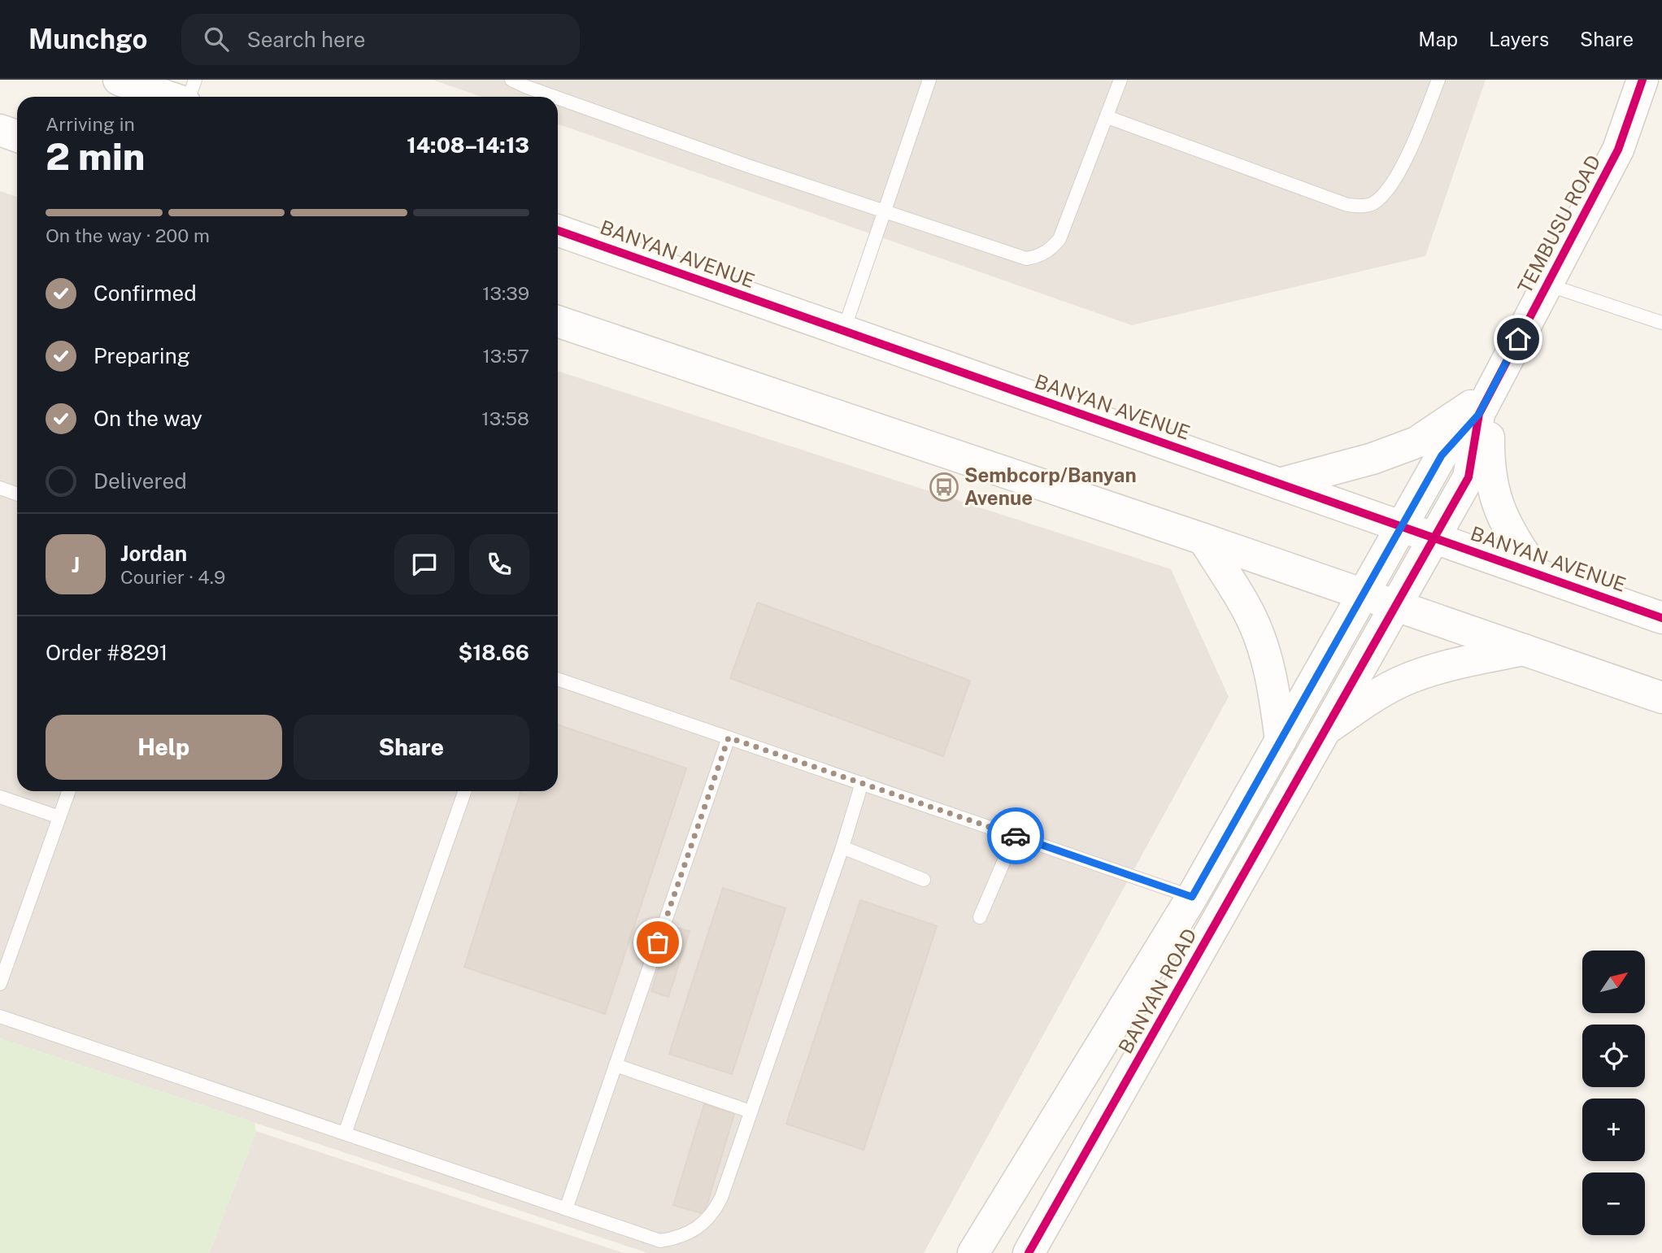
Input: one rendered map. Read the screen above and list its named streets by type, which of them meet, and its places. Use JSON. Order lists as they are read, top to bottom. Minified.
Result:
{"streets":{"street":["TEMBUSU ROAD","BANYAN AVENUE","BANYAN ROAD"]},"crossings":[["TEMBUSU ROAD","BANYAN AVENUE"],["TEMBUSU ROAD","BANYAN ROAD"],["BANYAN AVENUE","BANYAN ROAD"]],"places":{"bus stop":["Sembcorp/Banyan Avenue"]},"north":"top right","page":{"header":"Munchgo","search":"Search here","nav":["Map","Layers","Share"],"heading":["2 min","Arriving in","14:08–14:13"],"panel":["Jordan","Courier · 4.9","Order #8291","$18.66"],"bar":"On the way · 200 m","list":[["Confirmed","13:39"],["Preparing","13:57"],["On the way","13:58"],"Delivered"],"round":"J","buttons":["Help","Share"],"map_buttons":["+","−"]}}
